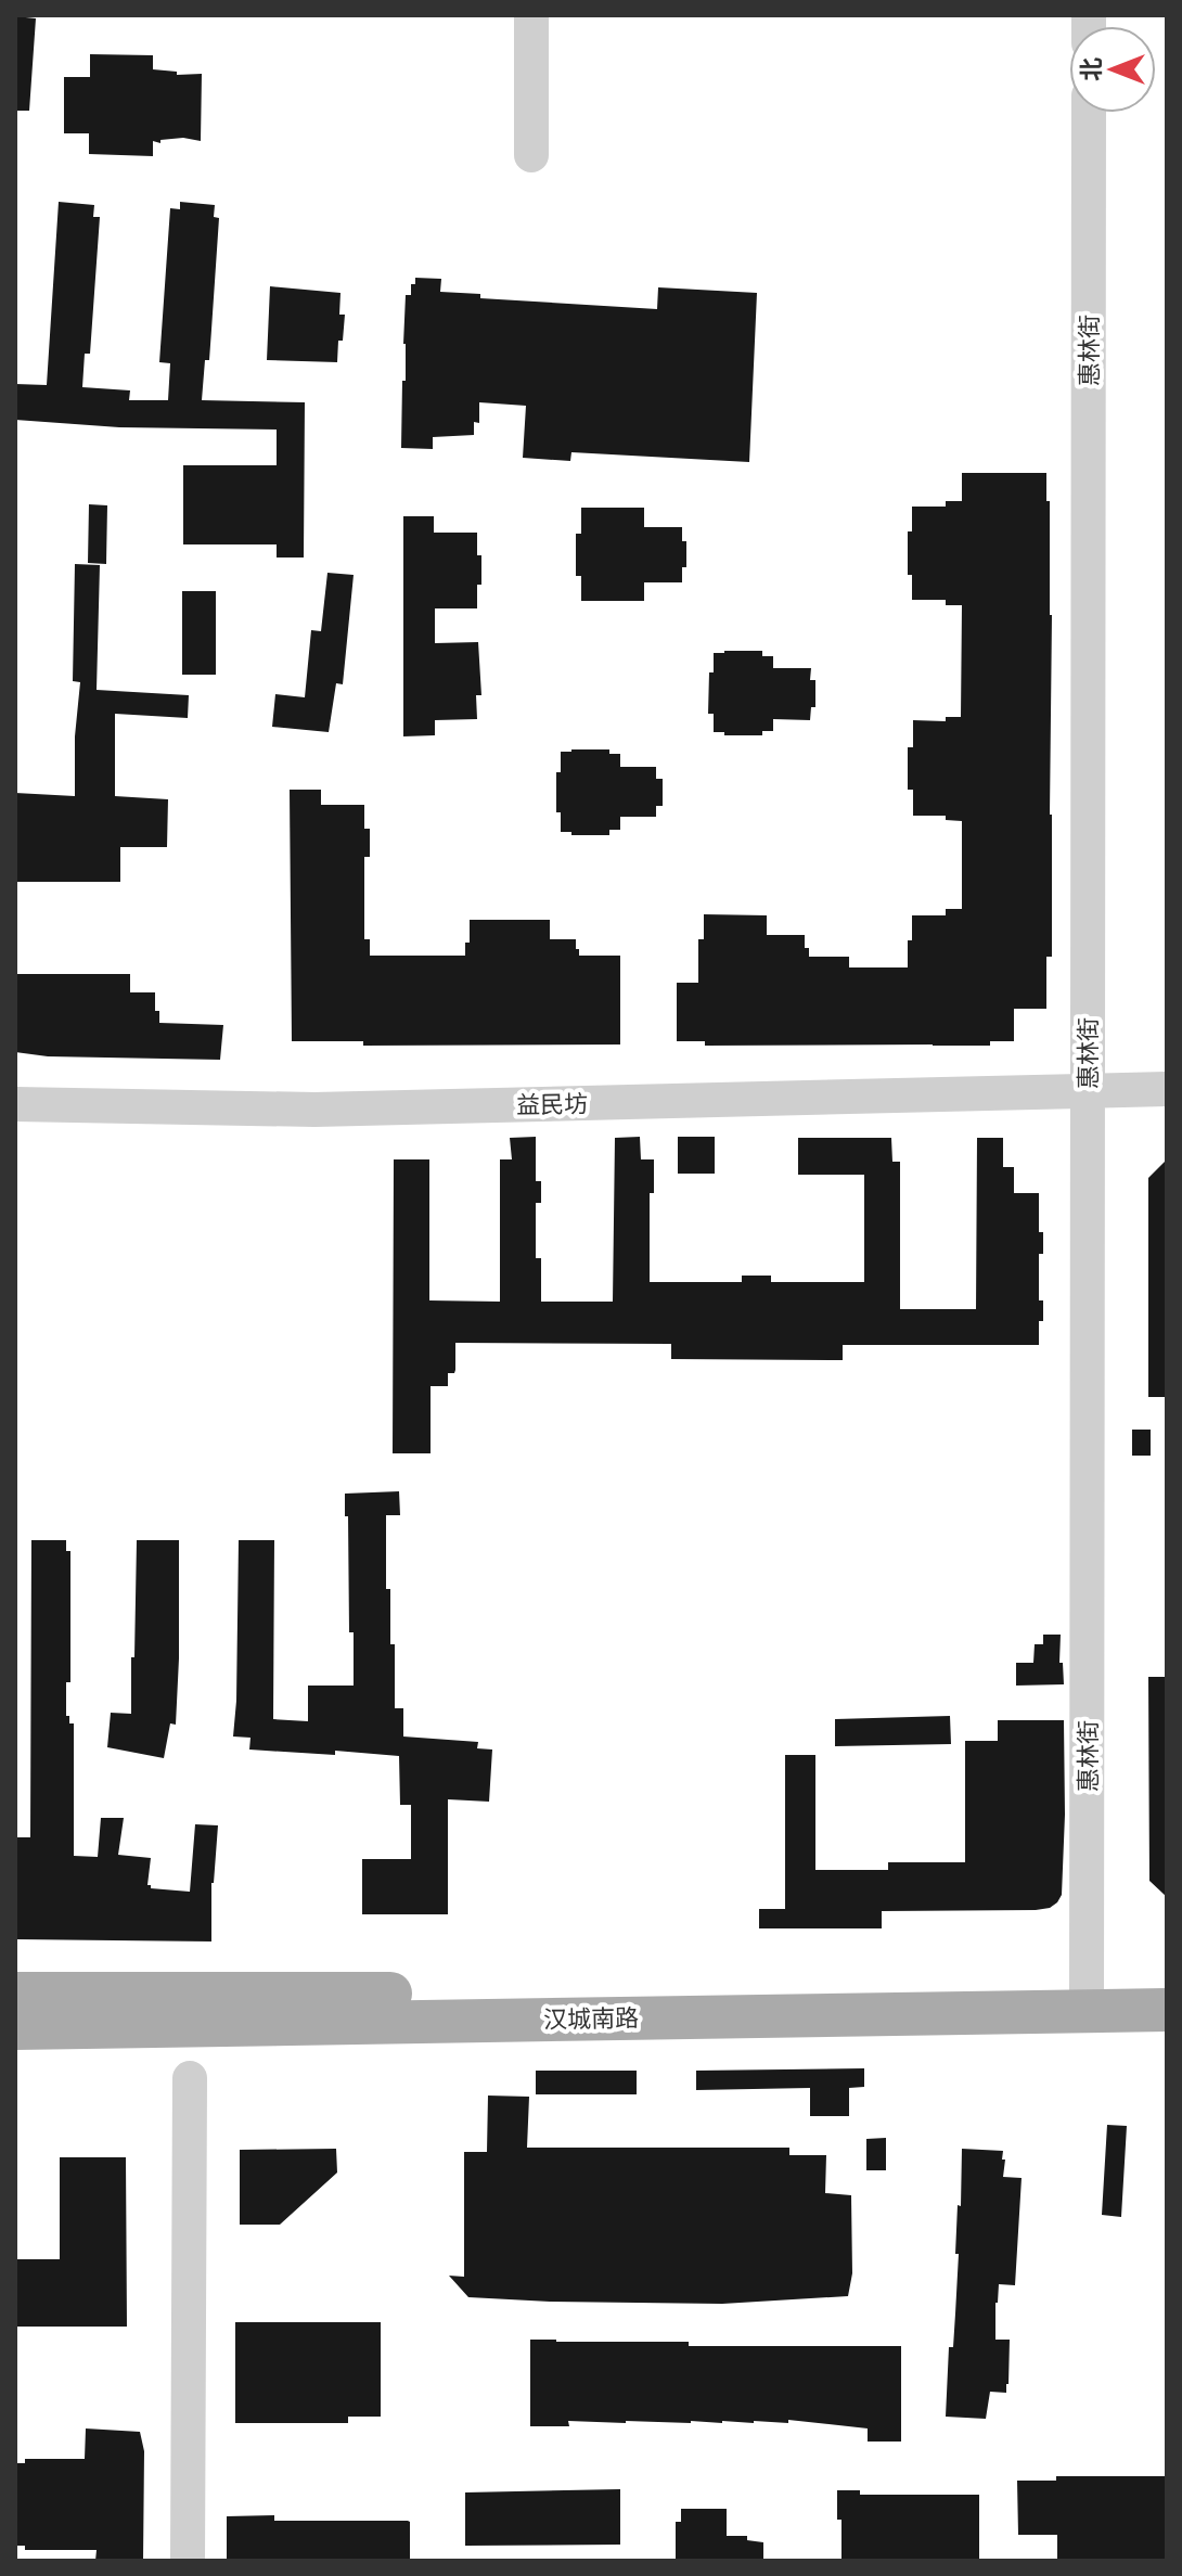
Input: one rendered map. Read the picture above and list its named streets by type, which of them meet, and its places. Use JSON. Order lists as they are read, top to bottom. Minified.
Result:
{"streets":{"main road":["汉城南路"],"street":["惠林街","益民坊"]},"crossings":[["惠林街","益民坊"],["惠林街","汉城南路"]],"north":"left"}
